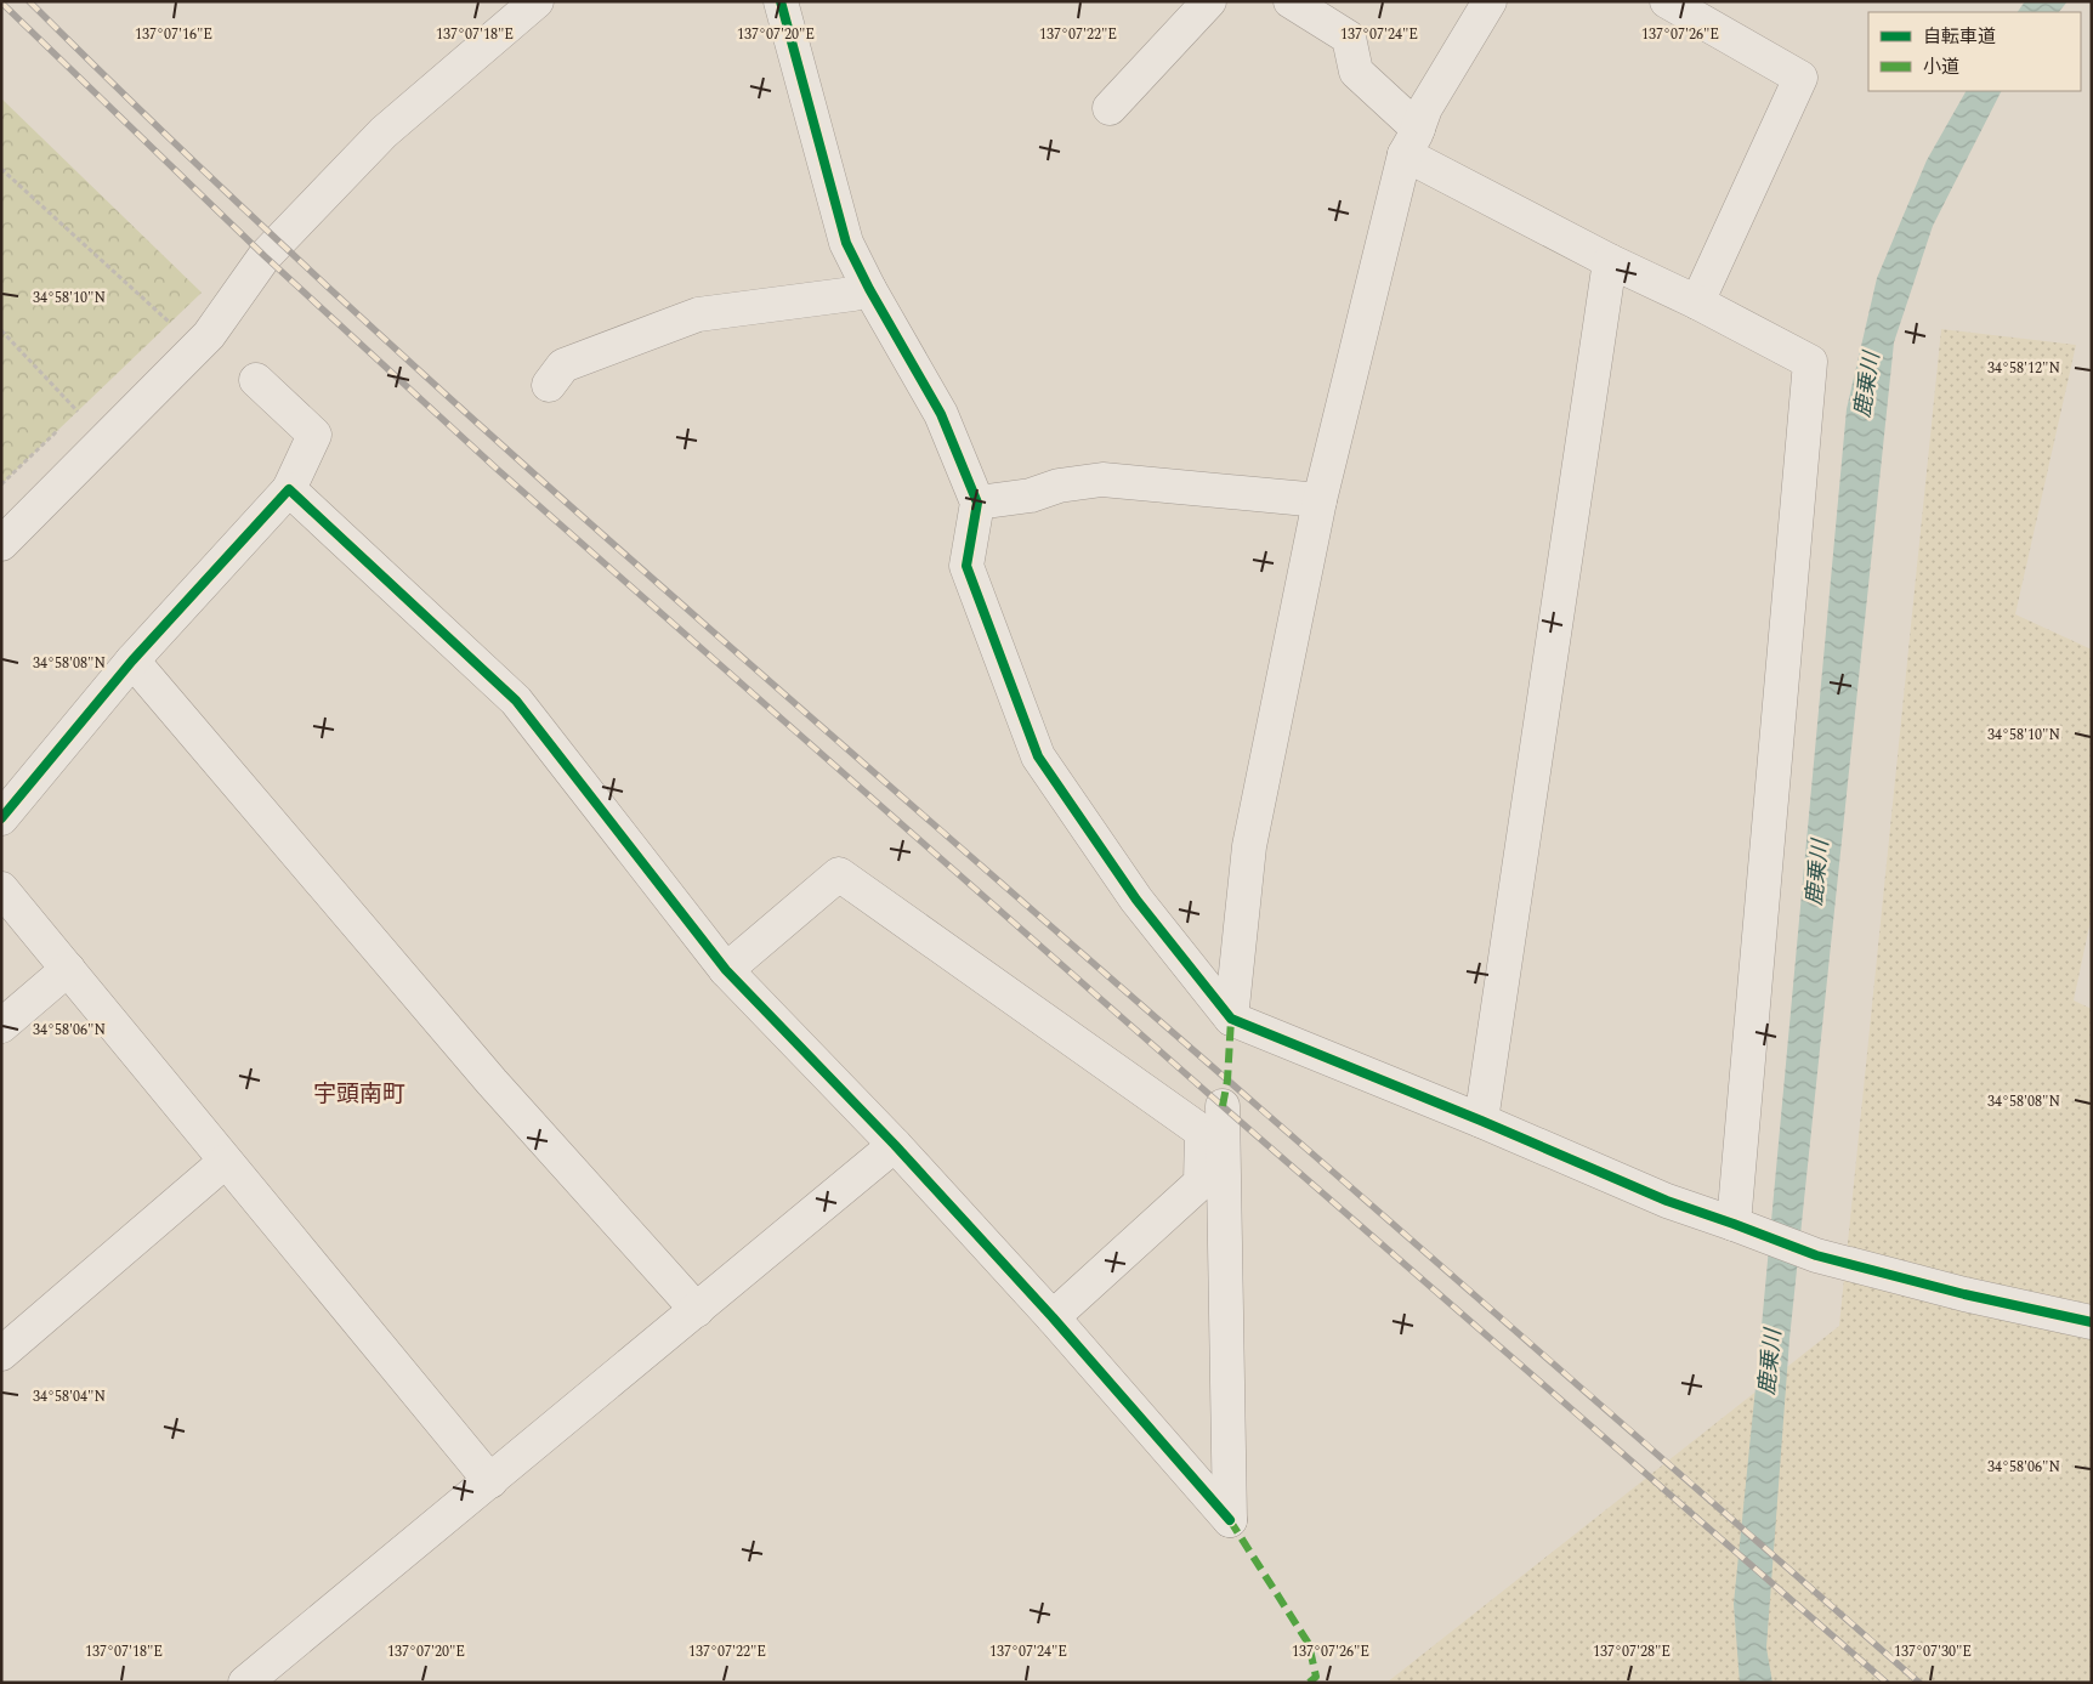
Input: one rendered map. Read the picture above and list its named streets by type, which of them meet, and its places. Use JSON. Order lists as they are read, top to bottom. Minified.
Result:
{"districts":["宇頭南町"],"water":["鹿乗川"],"legend":["自転車道","小道"],"coordinates":["137°07'16\"E","137°07'18\"E","137°07'20\"E","137°07'22\"E","137°07'24\"E","137°07'26\"E","34°58'10\"N","34°58'12\"N","34°58'08\"N","34°58'06\"N","34°58'04\"N","137°07'28\"E","137°07'30\"E"]}
